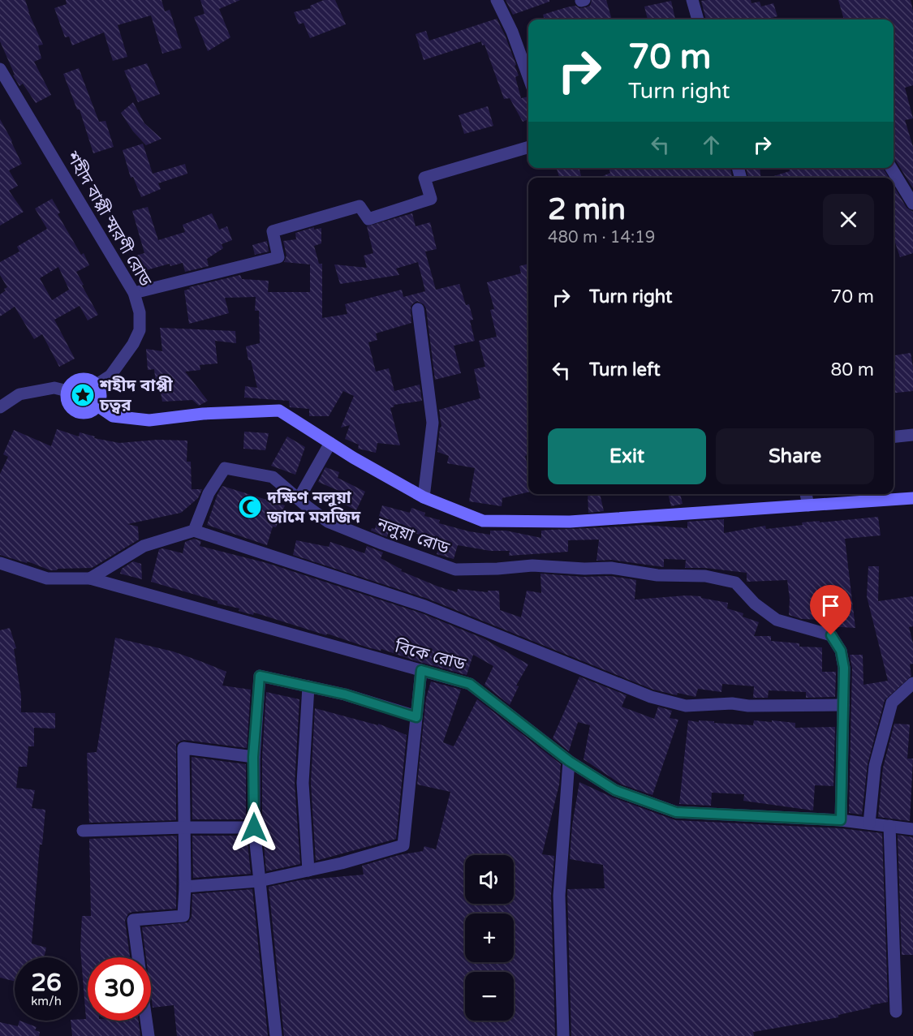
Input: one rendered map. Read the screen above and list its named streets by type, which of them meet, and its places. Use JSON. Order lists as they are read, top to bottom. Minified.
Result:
{"streets":{"street":["শহীদ বাপ্পী স্মরণী রোড","নলুয়া রোড","বিকে রোড"]},"places":{"place":["শহীদ বাপ্পী চত্বর"],"mosque":["দক্ষিণ নলুয়া জামে মসজিদ"]},"page":{"turn":["70 m","Turn right"],"heading":["2 min","480 m · 14:19"],"list":[{"name":"Turn right","value":"70 m"},{"name":"Turn left","value":"80 m"}],"buttons":["Exit","Share"],"map_buttons":["+","−"],"speed":"26 km/h","limit":"30"}}
